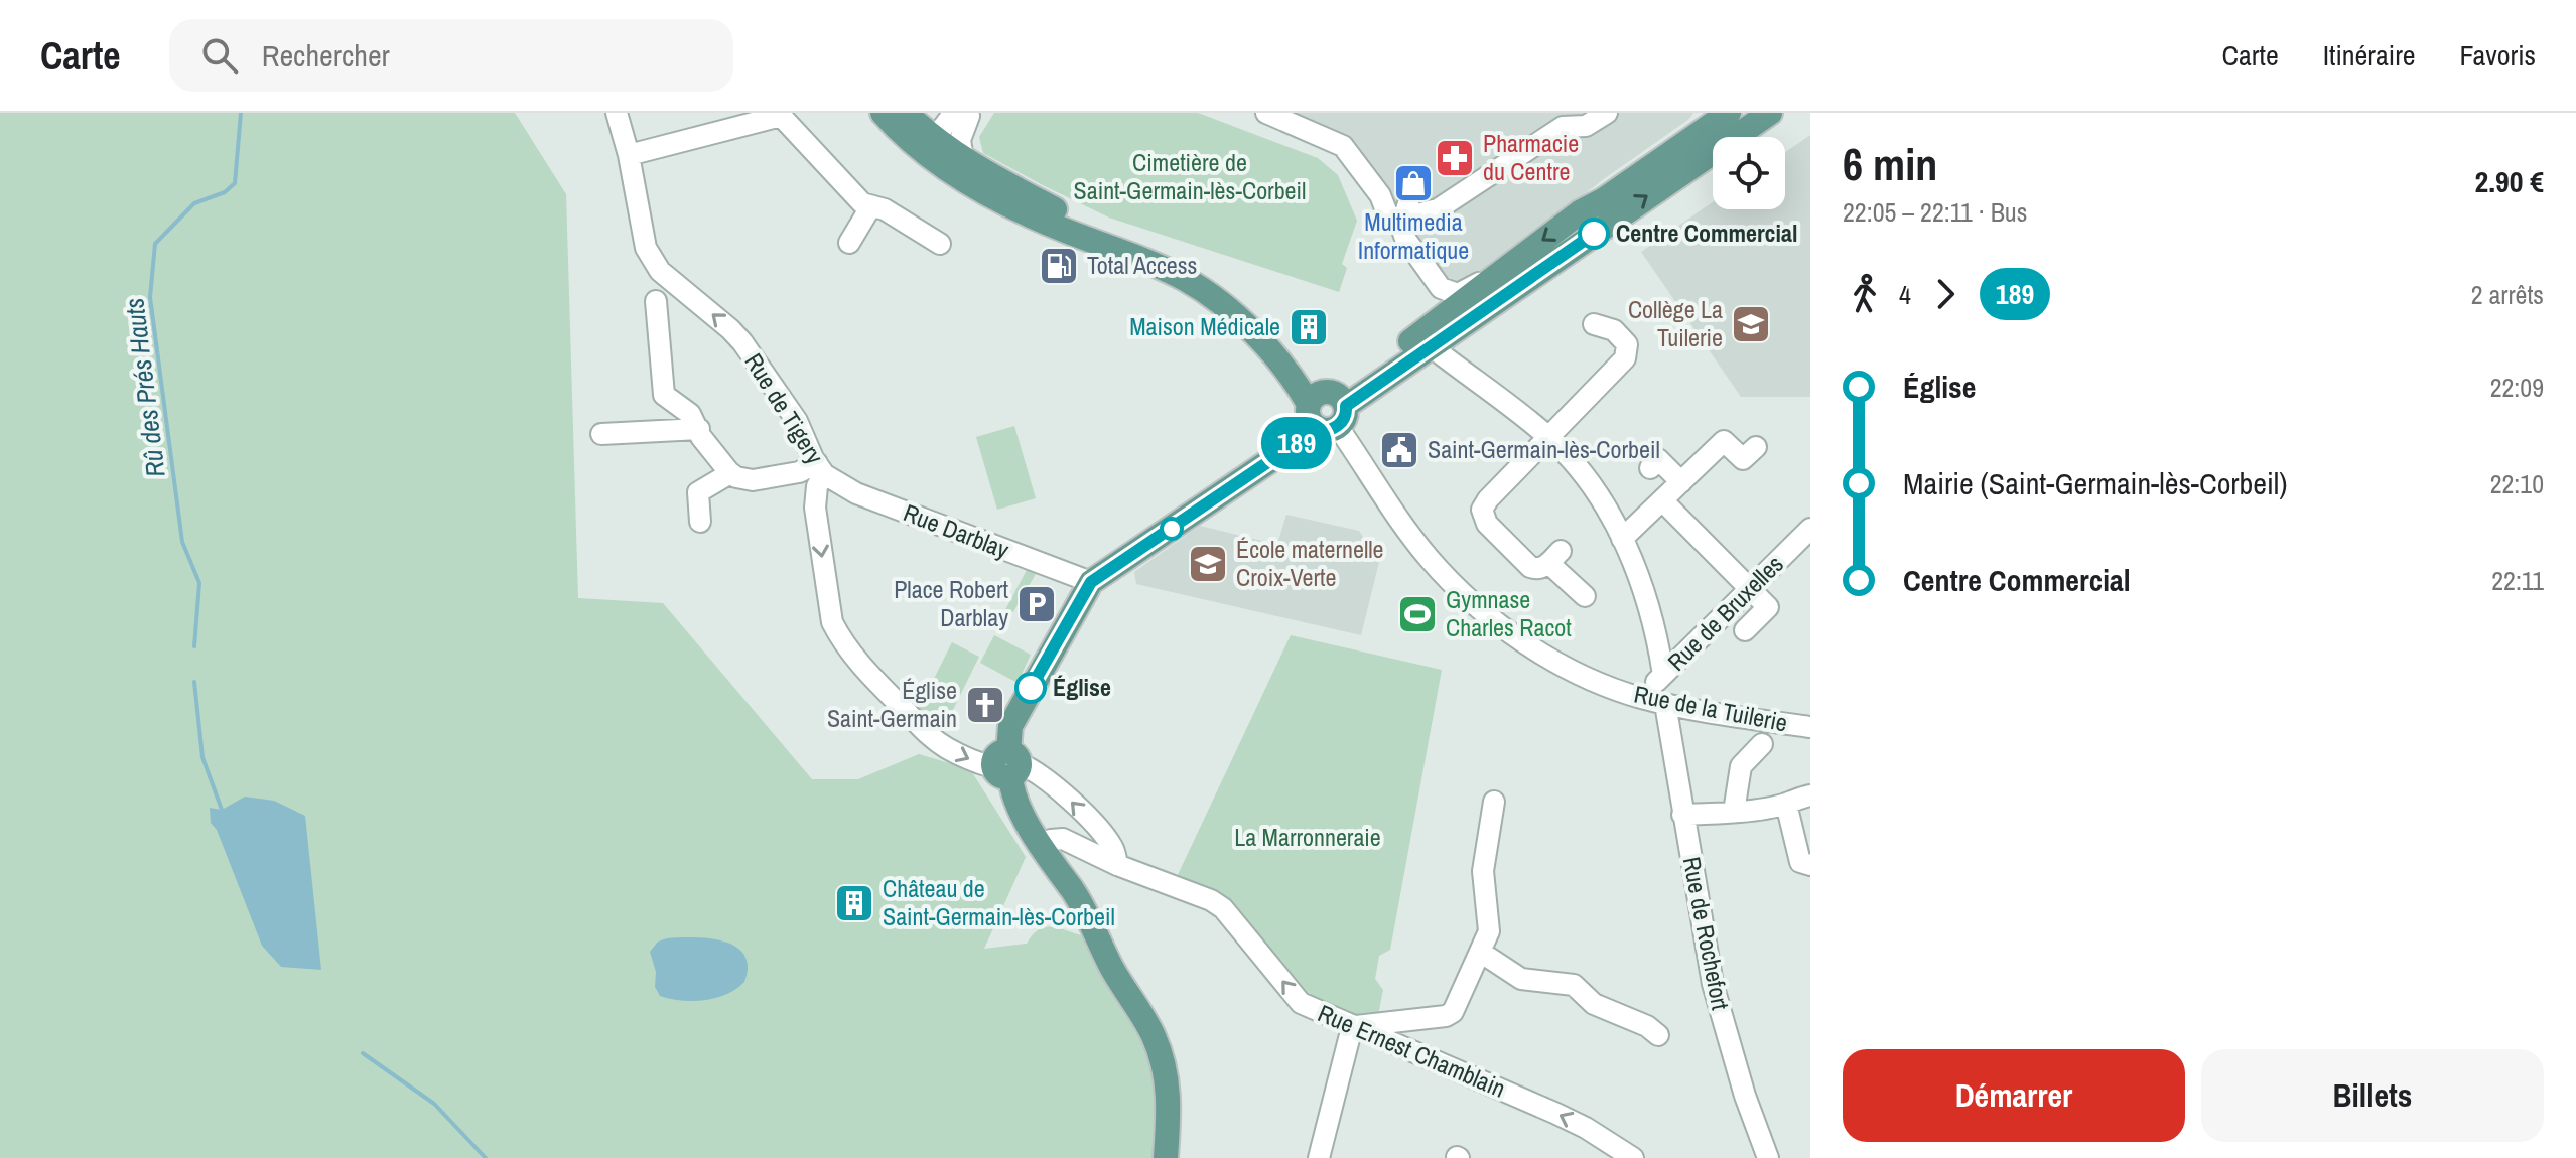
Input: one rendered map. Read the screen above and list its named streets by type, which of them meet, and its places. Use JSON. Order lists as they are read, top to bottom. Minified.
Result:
{"streets":{"street":["Rue de Tigery","Rue Darblay","Rue de Bruxelles","Rue de la Tuilerie","Rue de Rochefort","Rue Ernest Chamblain"]},"crossings":[["Rue de Tigery","Rue Darblay"],["Rue de Tigery","Rue Ernest Chamblain"],["Rue de Bruxelles","Rue de la Tuilerie"],["Rue de la Tuilerie","Rue de Rochefort"]],"water":["Rû des Prés Hauts"],"parks":["Cimetière de Saint-Germain-lès-Corbeil","La Marronneraie"],"places":{"pharmacy":["Pharmacie du Centre"],"shop":["Multimedia Informatique"],"other":["Centre Commercial","Église"],"fuel station":["Total Access"],"school or university":["Collège La Tuilerie","École maternelle Croix-Verte"],"building":["Maison Médicale","Château de Saint-Germain-lès-Corbeil"],"public building":["Saint-Germain-lès-Corbeil"],"parking":["Place Robert Darblay"],"sports":["Gymnase Charles Racot"],"church":["Église Saint-Germain"]},"lines":["bus line 189"],"page":{"header":"Carte","search":"Rechercher","nav":["Carte","Itinéraire","Favoris"],"on_map":"189","heading":["6 min","22:05 – 22:11 · Bus","2.90 €"],"legs":["4","189","2 arrêts"],"list":[{"name":"Église","value":"22:09"},{"name":"Mairie (Saint-Germain-lès-Corbeil)","value":"22:10"},{"name":"Centre Commercial","value":"22:11"}],"buttons":["Démarrer","Billets"]}}
